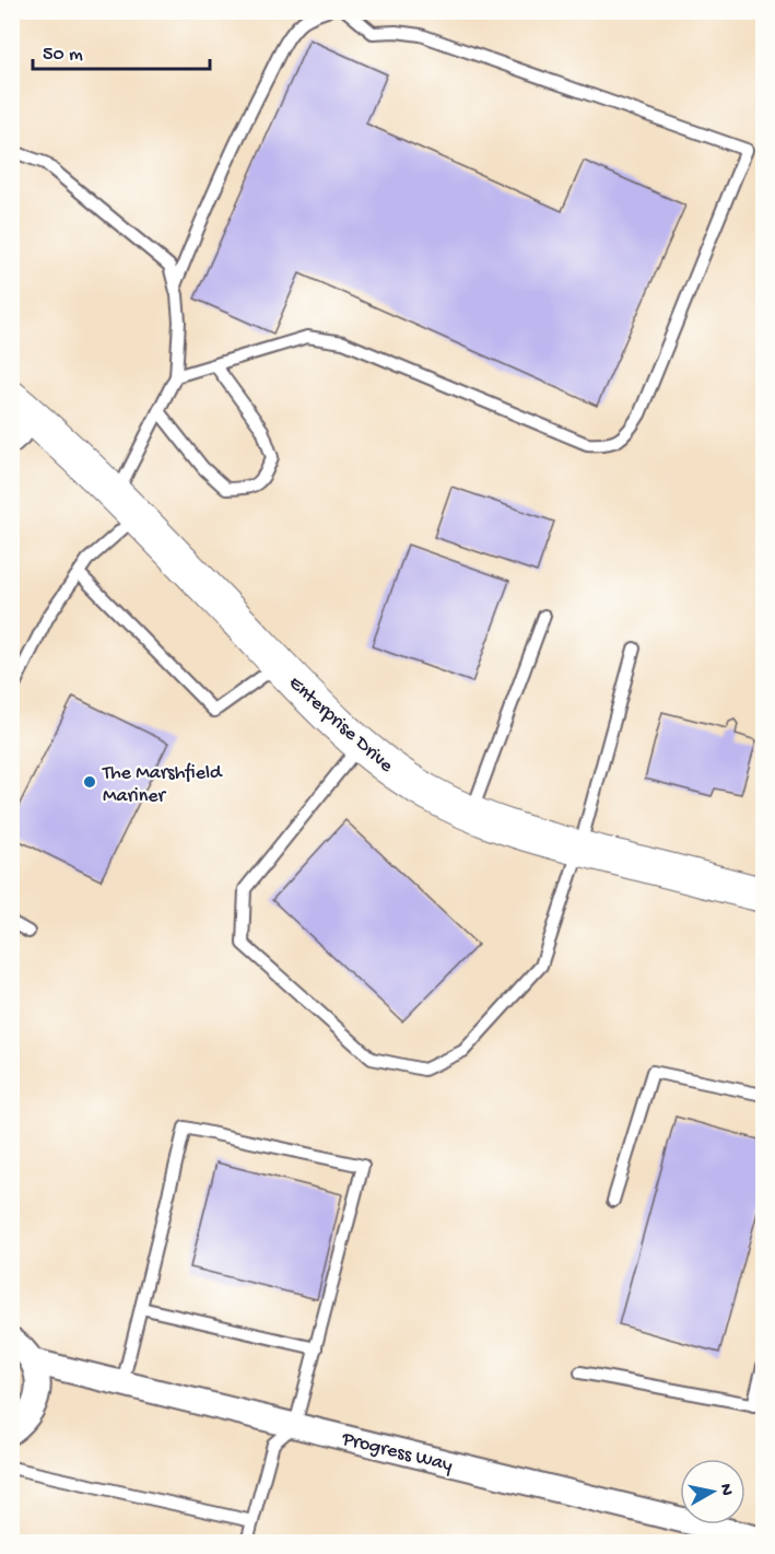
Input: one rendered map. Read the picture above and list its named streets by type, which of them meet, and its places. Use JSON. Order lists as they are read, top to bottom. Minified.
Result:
{"streets":{"street":["Enterprise Drive","Progress Way"]},"places":["The Marshfield Mariner"],"scale_bar":"50 m","north":"right"}
